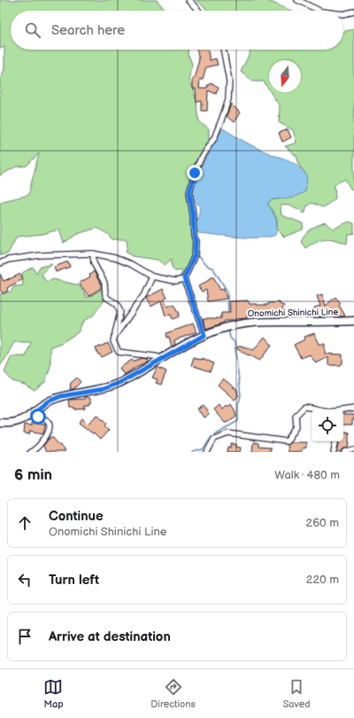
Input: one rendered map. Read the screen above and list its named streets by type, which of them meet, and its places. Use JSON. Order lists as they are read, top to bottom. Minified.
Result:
{"streets":{"main road":["Onomichi Shinichi Line"]},"north":"bottom","page":{"search":"Search here","heading":["6 min","Walk · 480 m"],"list":[["Continue","Onomichi Shinichi Line","260 m"],["Turn left","220 m"],"Arrive at destination"],"nav":["Map","Directions","Saved"]}}
